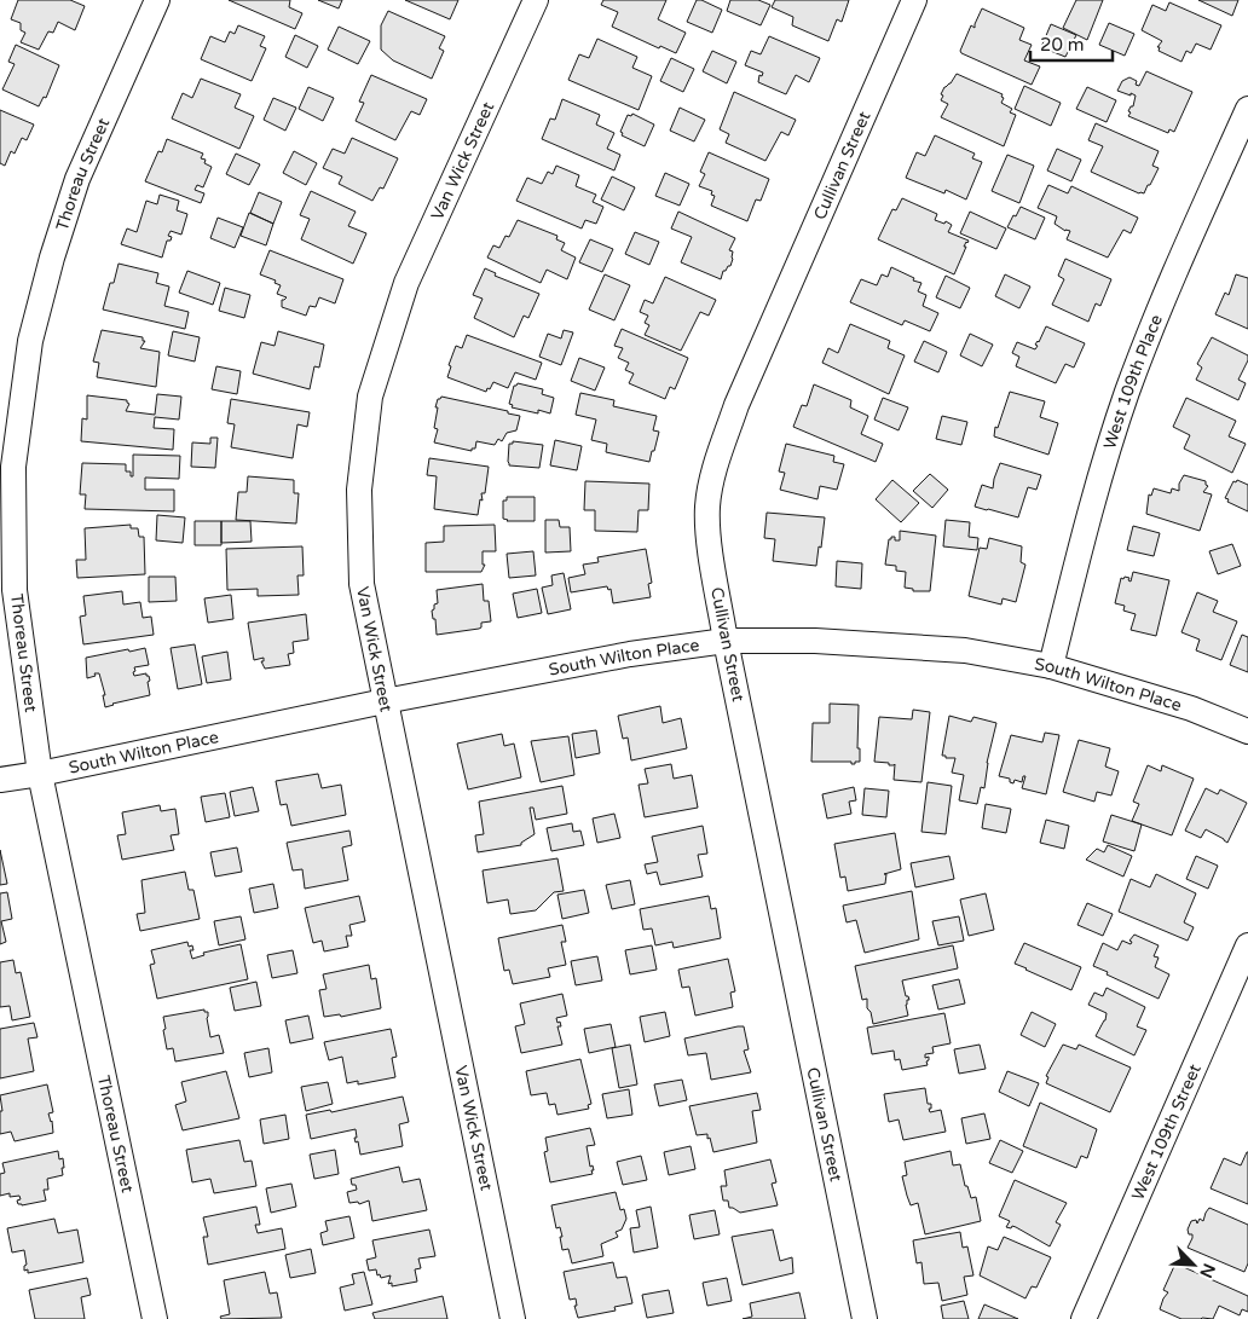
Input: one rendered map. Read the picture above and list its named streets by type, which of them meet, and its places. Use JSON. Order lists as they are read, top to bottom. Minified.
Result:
{"streets":{"street":["Van Wick Street","Cullivan Street","Thoreau Street","West 109th Place","South Wilton Place","West 109th Street"]},"crossings":[["Van Wick Street","South Wilton Place"],["Cullivan Street","South Wilton Place"],["Thoreau Street","South Wilton Place"],["West 109th Place","South Wilton Place"]],"scale_bar":"20 m","north":"bottom right"}
